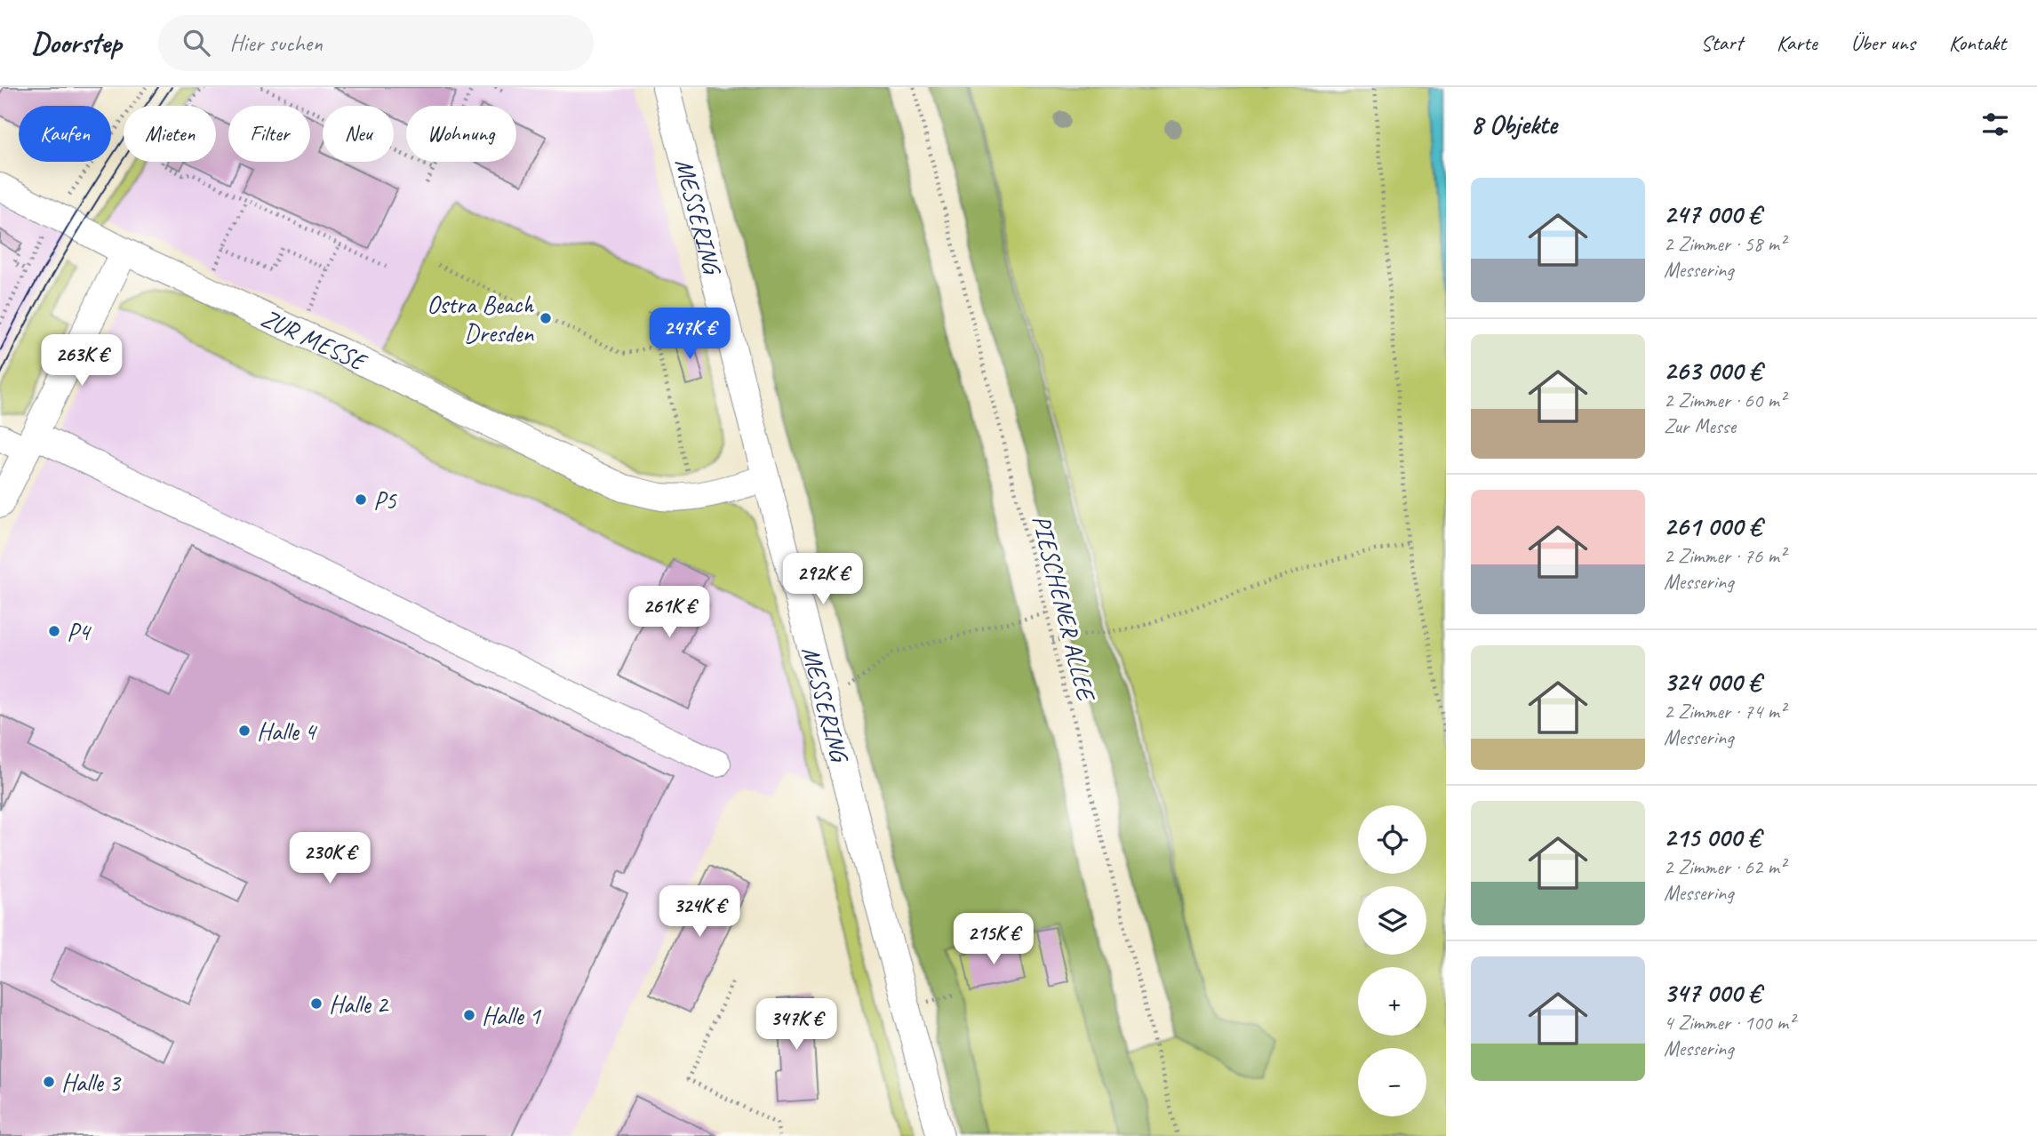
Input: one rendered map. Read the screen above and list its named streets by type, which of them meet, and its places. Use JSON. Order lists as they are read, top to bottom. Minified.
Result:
{"streets":{"street":["MESSERING","ZUR MESSE"],"path":["PIESCHENER ALLEE"]},"crossings":[["MESSERING","ZUR MESSE"]],"places":["Ostra Beach Dresden","P5","P4","Halle 4","Halle 2","Halle 1","Halle 3"],"page":{"header":"Doorstep","search":"Hier suchen","nav":["Start","Karte","Über uns","Kontakt"],"heading":"8 Objekte","chip":["Kaufen","Mieten","Filter","Neu","Wohnung"],"list":[{"name":"247 000 €","note":"2 Zimmer · 58 m² · Messering"},{"name":"263 000 €","note":"2 Zimmer · 60 m² · Zur Messe"},{"name":"261 000 €","note":"2 Zimmer · 76 m² · Messering"},{"name":"324 000 €","note":"2 Zimmer · 74 m² · Messering"},{"name":"215 000 €","note":"2 Zimmer · 62 m² · Messering"},{"name":"347 000 €","note":"4 Zimmer · 100 m² · Messering"}],"price":["247K €","263K €","292K €","261K €","230K €","324K €","215K €","347K €"],"map_buttons":["+","−"]}}
